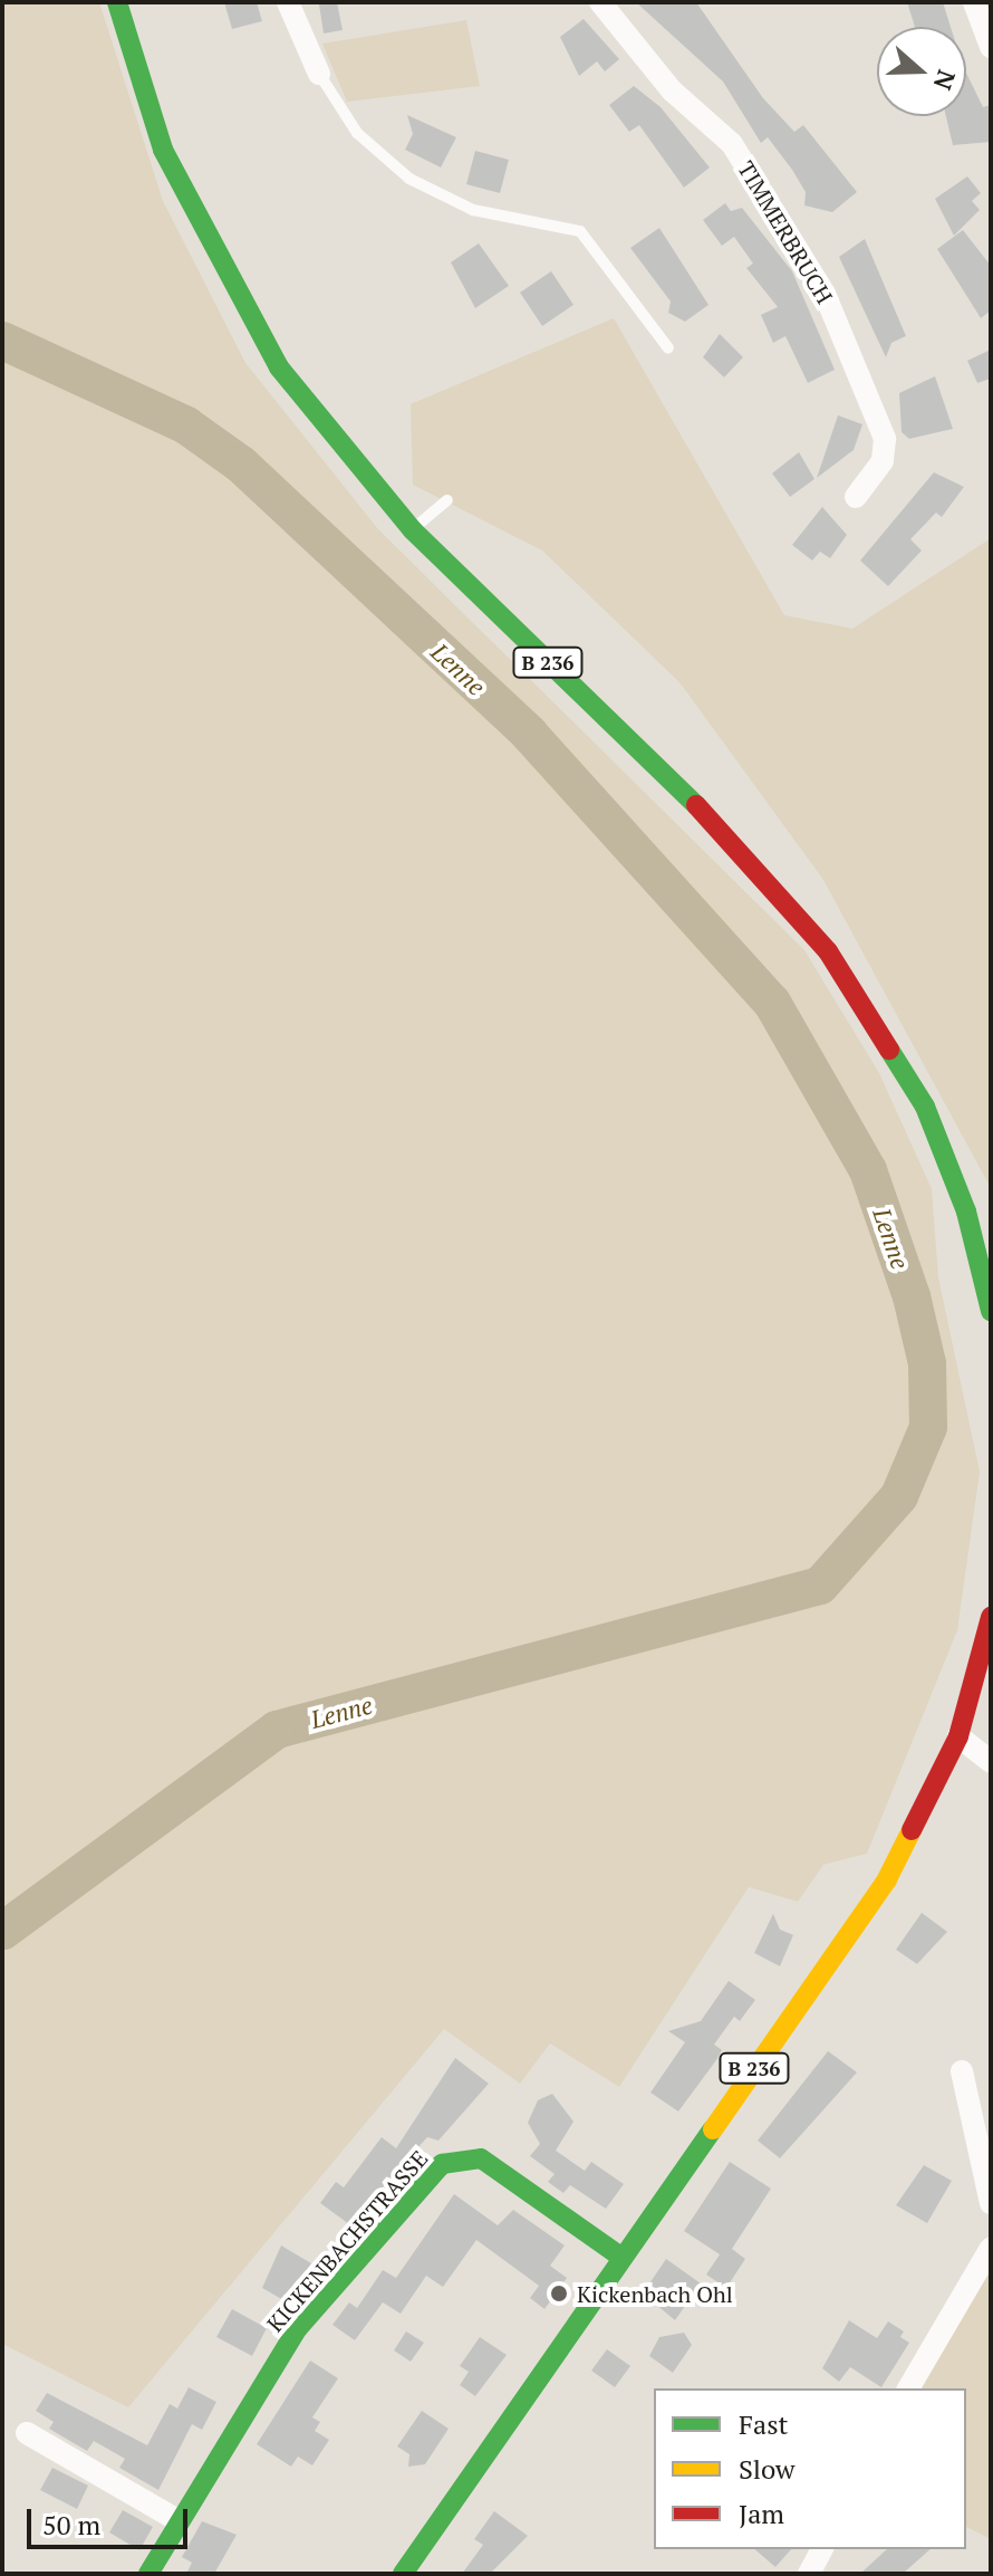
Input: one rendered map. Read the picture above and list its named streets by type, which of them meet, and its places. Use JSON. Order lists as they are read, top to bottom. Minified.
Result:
{"streets":{"main road":["B 236","KICKENBACHSTRASSE"],"street":["TIMMERBRUCH"]},"crossings":[["B 236","KICKENBACHSTRASSE"]],"water":["Lenne"],"places":["Kickenbach Ohl"],"legend":["Fast","Slow","Jam"],"scale_bar":"50 m","north":"right"}
